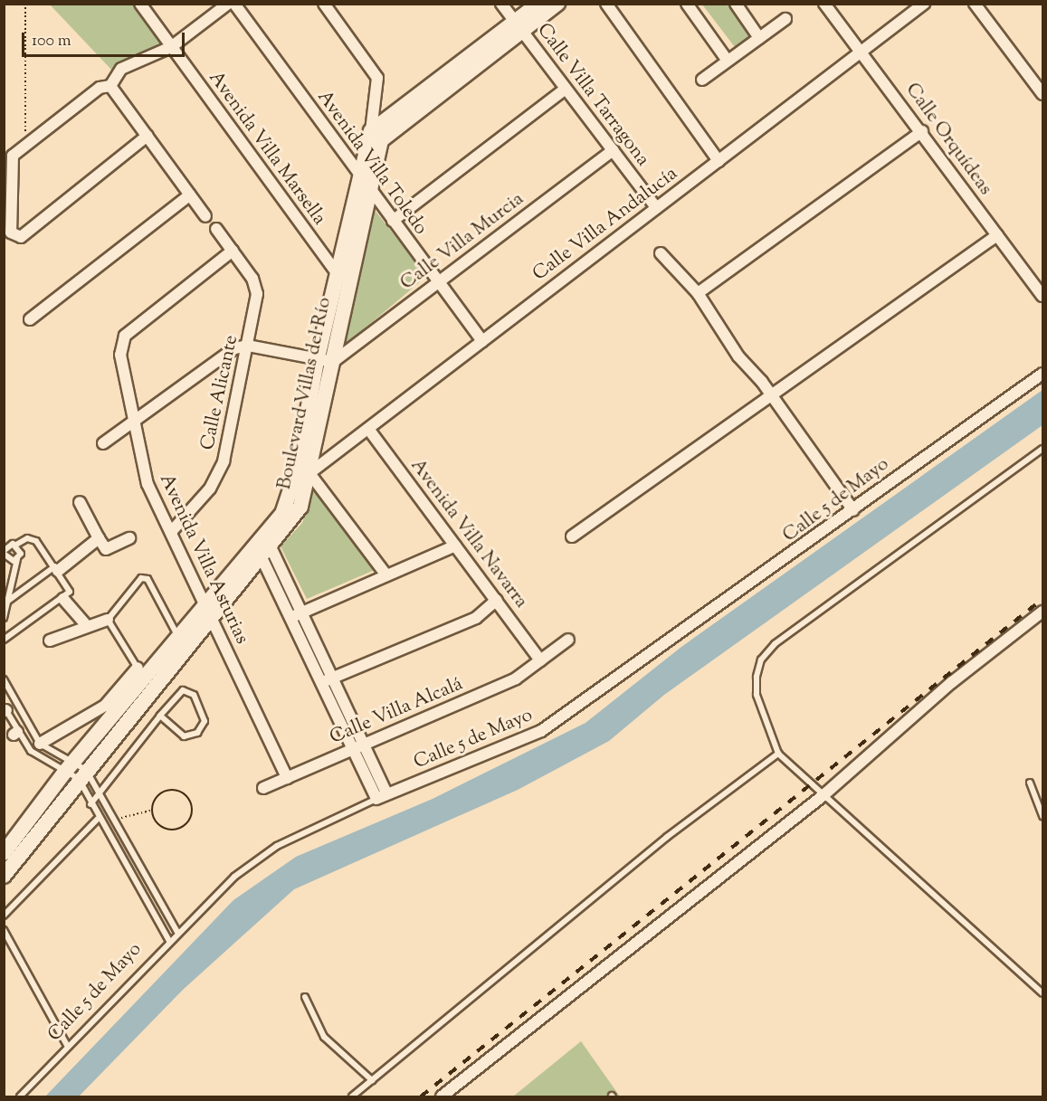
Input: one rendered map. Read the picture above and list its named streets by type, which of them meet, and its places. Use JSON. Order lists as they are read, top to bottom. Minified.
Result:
{"streets":{"street":["Calle Villa Tarragona","Calle Orquídeas","Avenida Villa Marsella","Avenida Villa Toledo","Calle Villa Andalucía","Calle Villa Murcia","Calle Alicante","Boulevard Villas del Río","Calle 5 de Mayo","Avenida Villa Navarra","Avenida Villa Asturias","Calle Villa Alcalá"]},"crossings":[["Calle Villa Tarragona","Calle Villa Andalucía"],["Calle Villa Tarragona","Calle Villa Murcia"],["Calle Villa Tarragona","Boulevard Villas del Río"],["Calle Orquídeas","Calle Villa Andalucía"],["Avenida Villa Marsella","Boulevard Villas del Río"],["Avenida Villa Toledo","Calle Villa Andalucía"],["Avenida Villa Toledo","Calle Villa Murcia"],["Avenida Villa Toledo","Boulevard Villas del Río"],["Calle Villa Andalucía","Boulevard Villas del Río"],["Calle Villa Andalucía","Avenida Villa Navarra"],["Calle Villa Murcia","Boulevard Villas del Río"],["Calle Alicante","Avenida Villa Asturias"],["Boulevard Villas del Río","Avenida Villa Asturias"],["Avenida Villa Navarra","Calle Villa Alcalá"],["Avenida Villa Asturias","Calle Villa Alcalá"]],"scale_bar":"100 m"}
